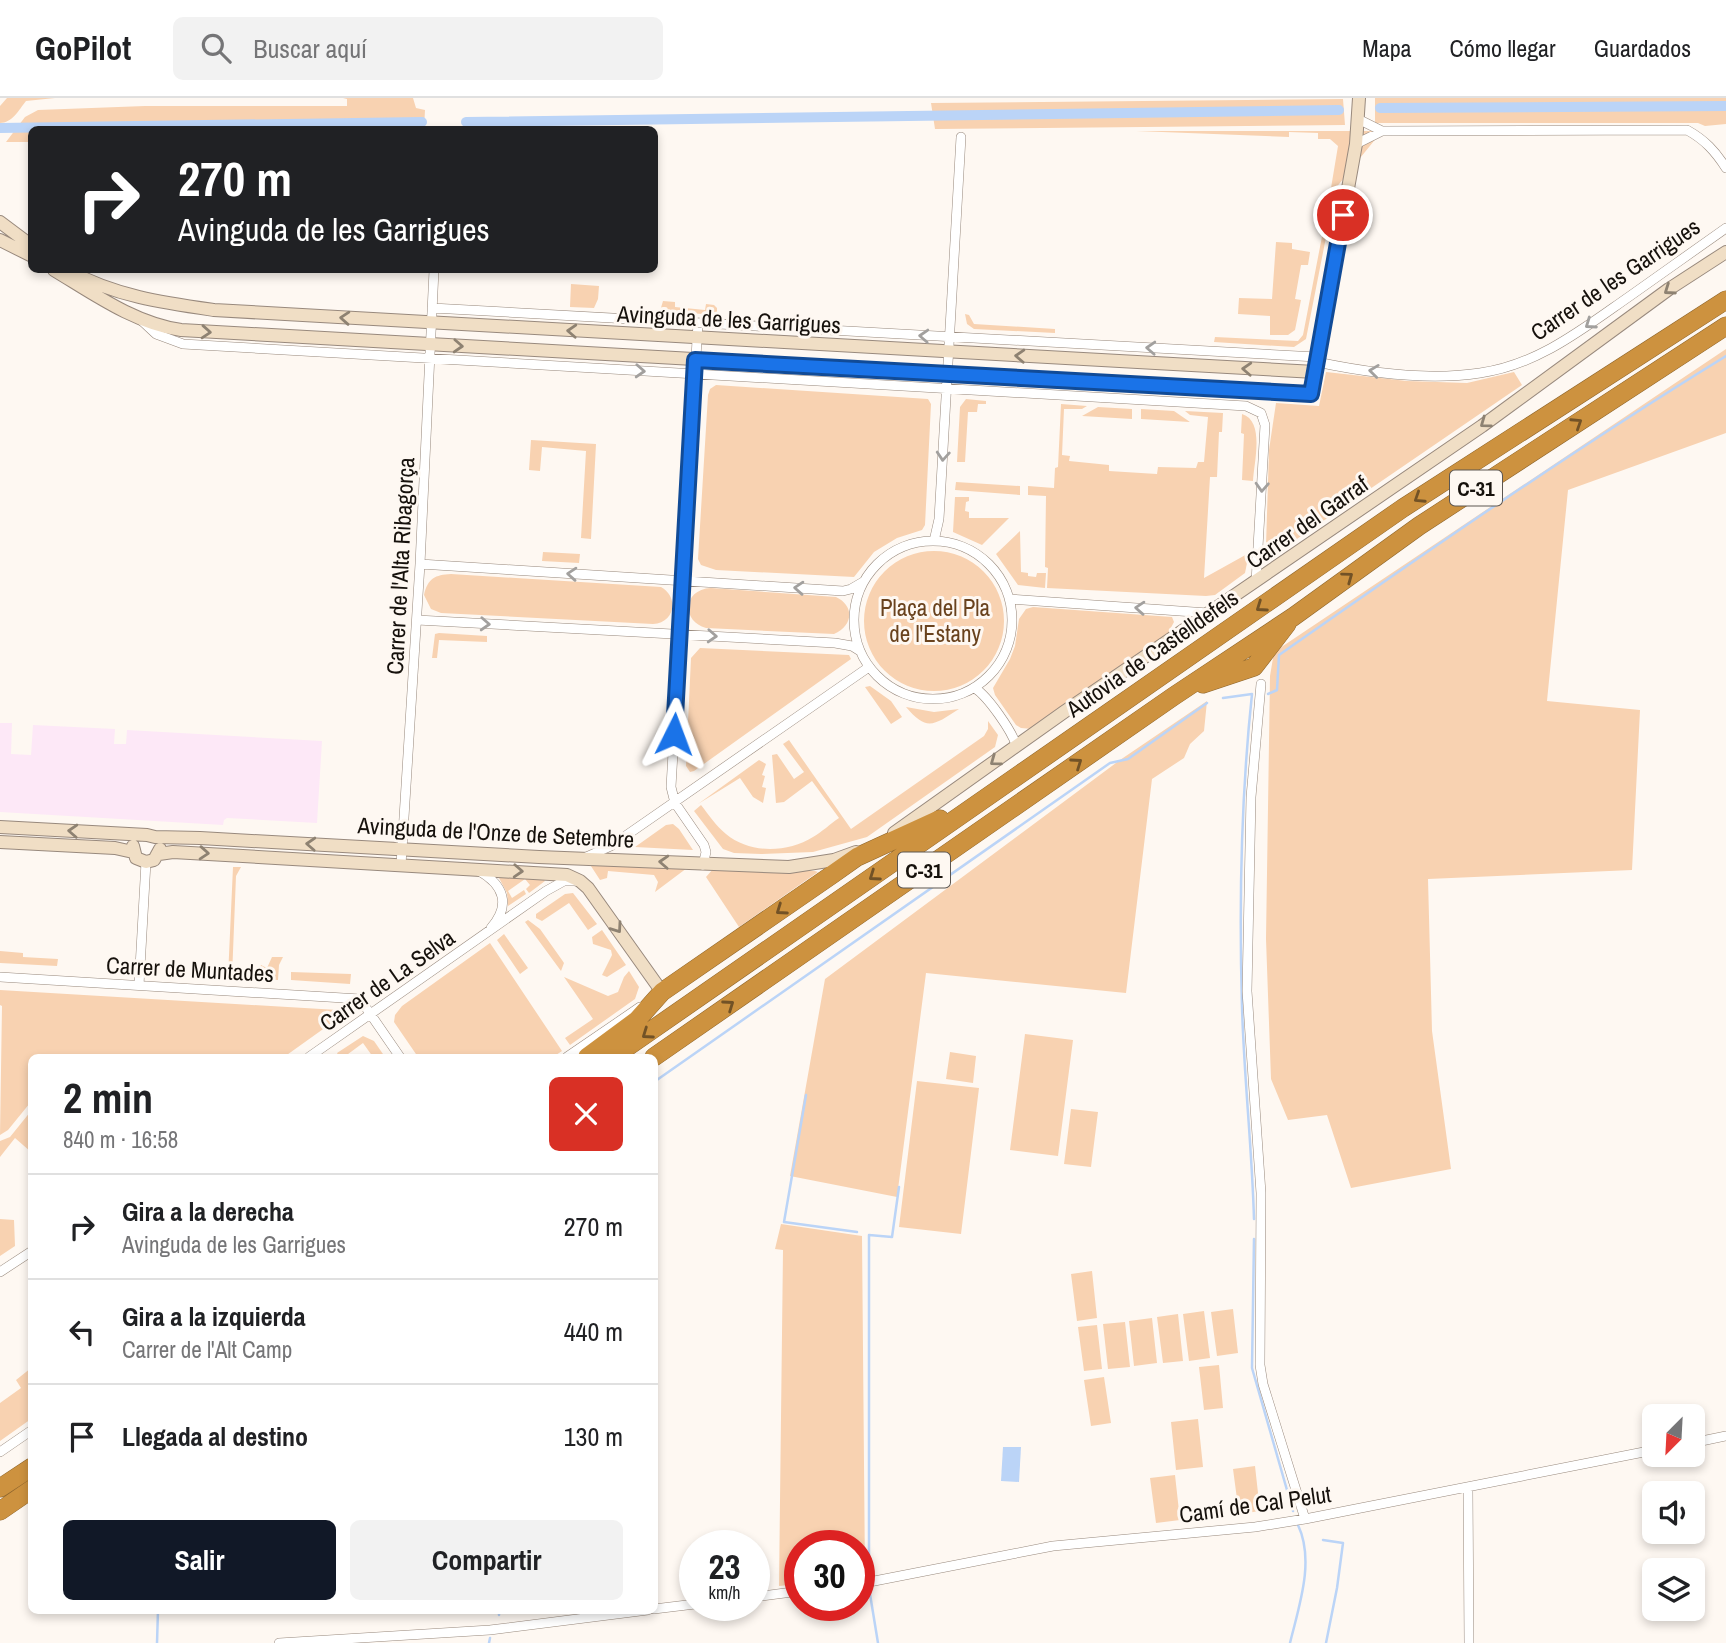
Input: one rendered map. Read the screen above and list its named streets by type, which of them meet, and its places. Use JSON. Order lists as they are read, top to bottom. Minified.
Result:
{"streets":{"highway":["C-31","Autovia de Castelldefels"],"street":["Carrer de les Garrigues","Avinguda de les Garrigues","Carrer del Garraf","Carrer de l'Alta Ribagorça","Avinguda de l'Onze de Setembre","Carrer de Muntades","Carrer de La Selva","Camí de Cal Pelut"]},"crossings":[["Carrer de les Garrigues","Avinguda de les Garrigues"],["Avinguda de les Garrigues","Carrer del Garraf"],["Avinguda de les Garrigues","Carrer de l'Alta Ribagorça"],["Carrer del Garraf","Avinguda de l'Onze de Setembre"],["Carrer de l'Alta Ribagorça","Avinguda de l'Onze de Setembre"],["Avinguda de l'Onze de Setembre","Carrer de La Selva"],["Carrer de Muntades","Carrer de La Selva"]],"one_way":["Carrer de les Garrigues","Carrer del Garraf"],"parks":["Plaça del Pla de l'Estany"],"north":"bottom left","page":{"header":"GoPilot","search":"Buscar aquí","nav":["Mapa","Cómo llegar","Guardados"],"turn":["270 m","Avinguda de les Garrigues"],"heading":["2 min","840 m · 16:58"],"list":[{"name":"Gira a la derecha","note":"Avinguda de les Garrigues","value":"270 m"},{"name":"Gira a la izquierda","note":"Carrer de l'Alt Camp","value":"440 m"},{"name":"Llegada al destino","value":"130 m"}],"buttons":["Salir","Compartir"],"speed":"23 km/h","limit":"30"}}
